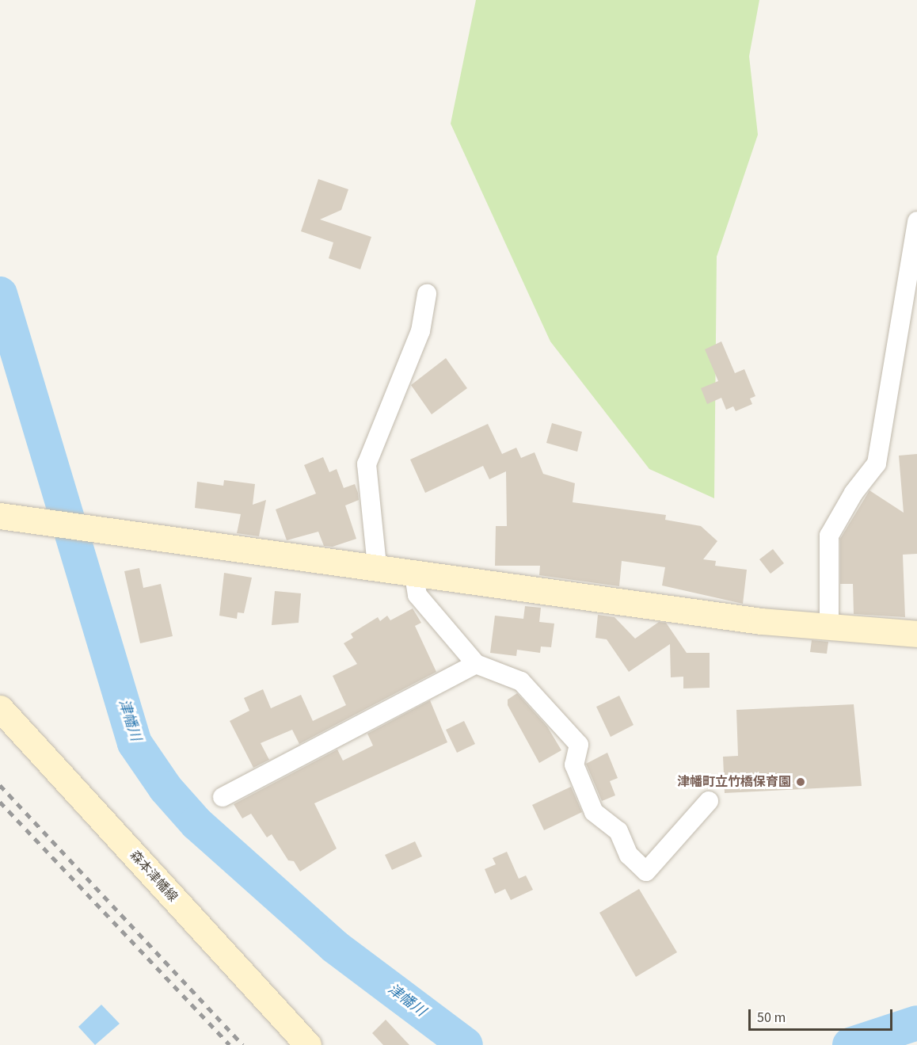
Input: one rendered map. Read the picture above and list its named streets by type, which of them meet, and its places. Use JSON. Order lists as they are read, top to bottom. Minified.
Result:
{"streets":{"street":["森本津幡線"]},"water":["津幡川"],"places":["津幡町立竹橋保育園"],"scale_bar":"50 m"}
